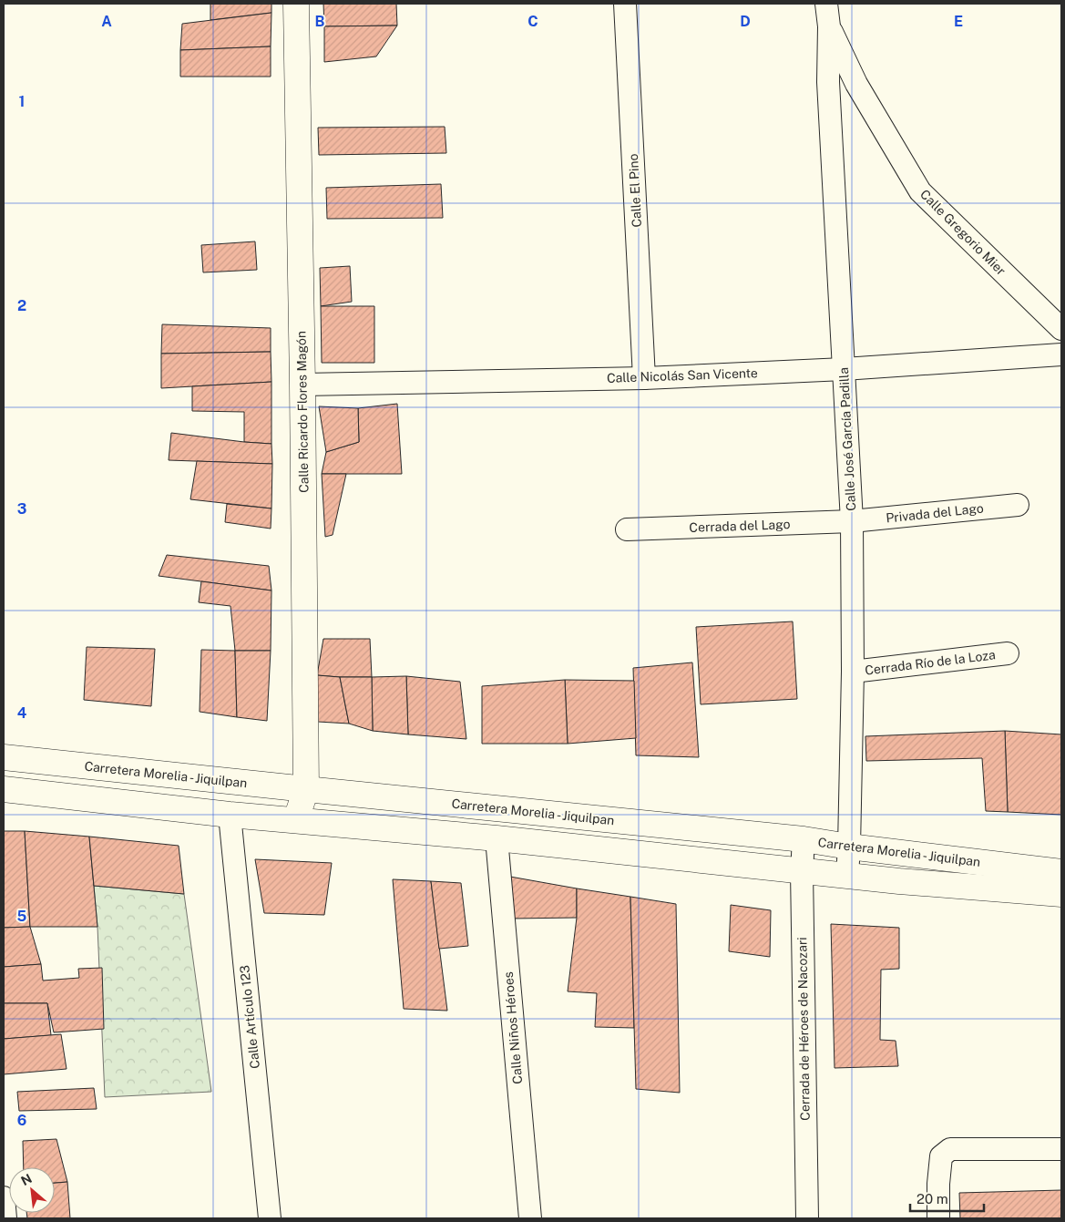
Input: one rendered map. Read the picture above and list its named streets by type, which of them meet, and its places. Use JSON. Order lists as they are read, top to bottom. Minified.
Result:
{"streets":{"main road":["Calle Ricardo Flores Magón","Carretera Morelia - Jiquilpan"],"street":["Calle El Pino","Calle Gregorio Mier","Calle Nicolás San Vicente","Calle José García Padilla","Privada del Lago","Cerrada del Lago","Cerrada Río de la Loza","Calle Artículo 123","Calle Niños Héroes","Cerrada de Héroes de Nacozari"]},"crossings":[["Calle El Pino","Calle Nicolás San Vicente"],["Calle Gregorio Mier","Calle José García Padilla"],["Calle Nicolás San Vicente","Calle Ricardo Flores Magón"],["Calle Nicolás San Vicente","Calle José García Padilla"],["Calle Ricardo Flores Magón","Carretera Morelia - Jiquilpan"],["Calle José García Padilla","Privada del Lago"],["Calle José García Padilla","Cerrada del Lago"],["Calle José García Padilla","Cerrada Río de la Loza"],["Calle José García Padilla","Carretera Morelia - Jiquilpan"],["Privada del Lago","Cerrada del Lago"],["Carretera Morelia - Jiquilpan","Calle Artículo 123"],["Carretera Morelia - Jiquilpan","Calle Niños Héroes"],["Carretera Morelia - Jiquilpan","Cerrada de Héroes de Nacozari"]],"scale_bar":"20 m","north":"top left","grid":{"columns":["A","B","C","D","E"],"rows":["1","2","3","4","5","6"]}}
